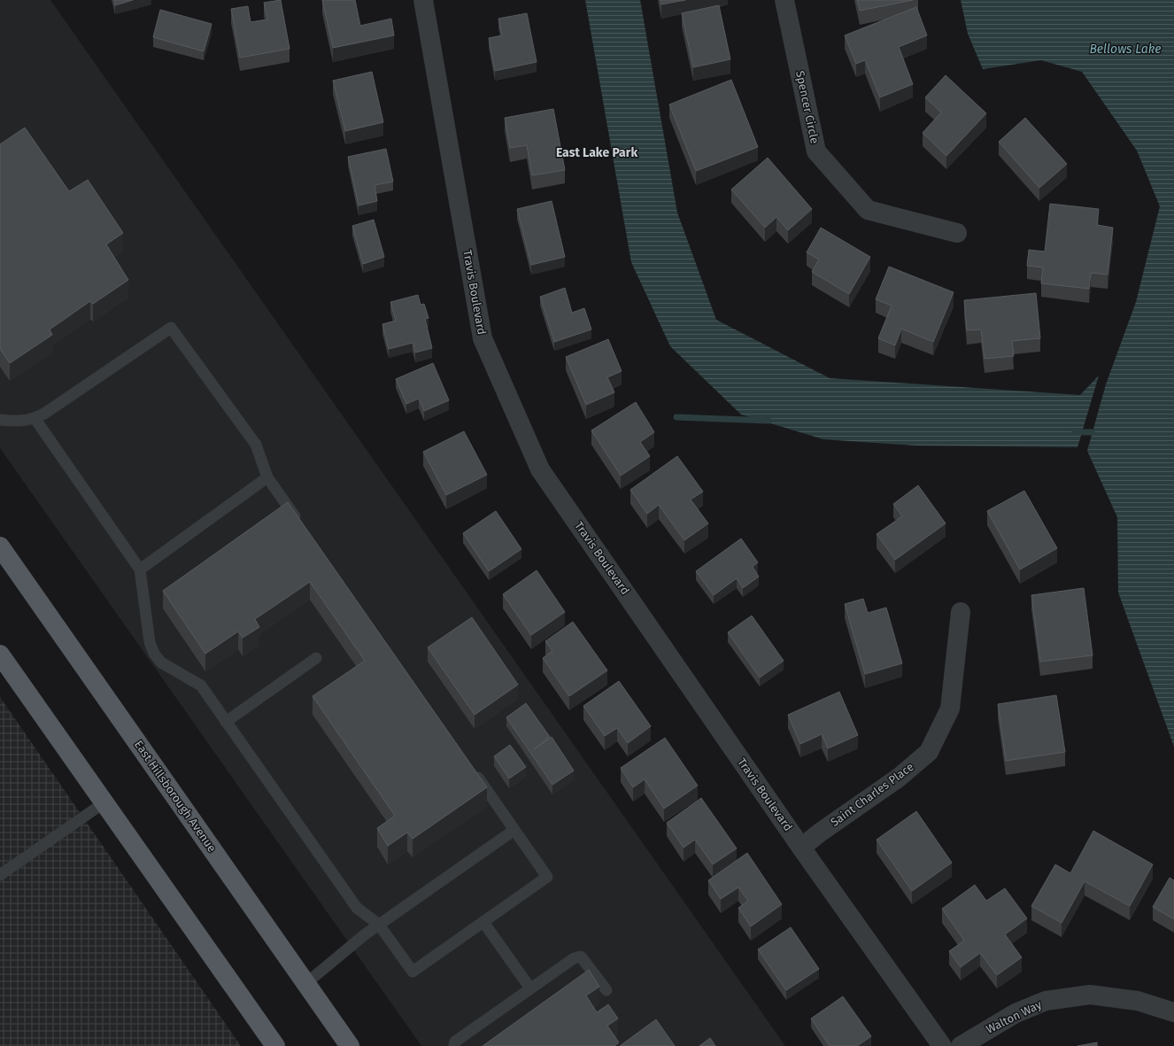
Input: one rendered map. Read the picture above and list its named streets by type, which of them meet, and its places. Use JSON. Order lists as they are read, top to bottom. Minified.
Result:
{"streets":{"main road":["East Hillsborough Avenue"],"street":["Spencer Circle","Travis Boulevard","Saint Charles Place","Walton Way"]},"crossings":[["Travis Boulevard","Saint Charles Place"]],"districts":["East Lake Park"],"water":["Bellows Lake"]}
